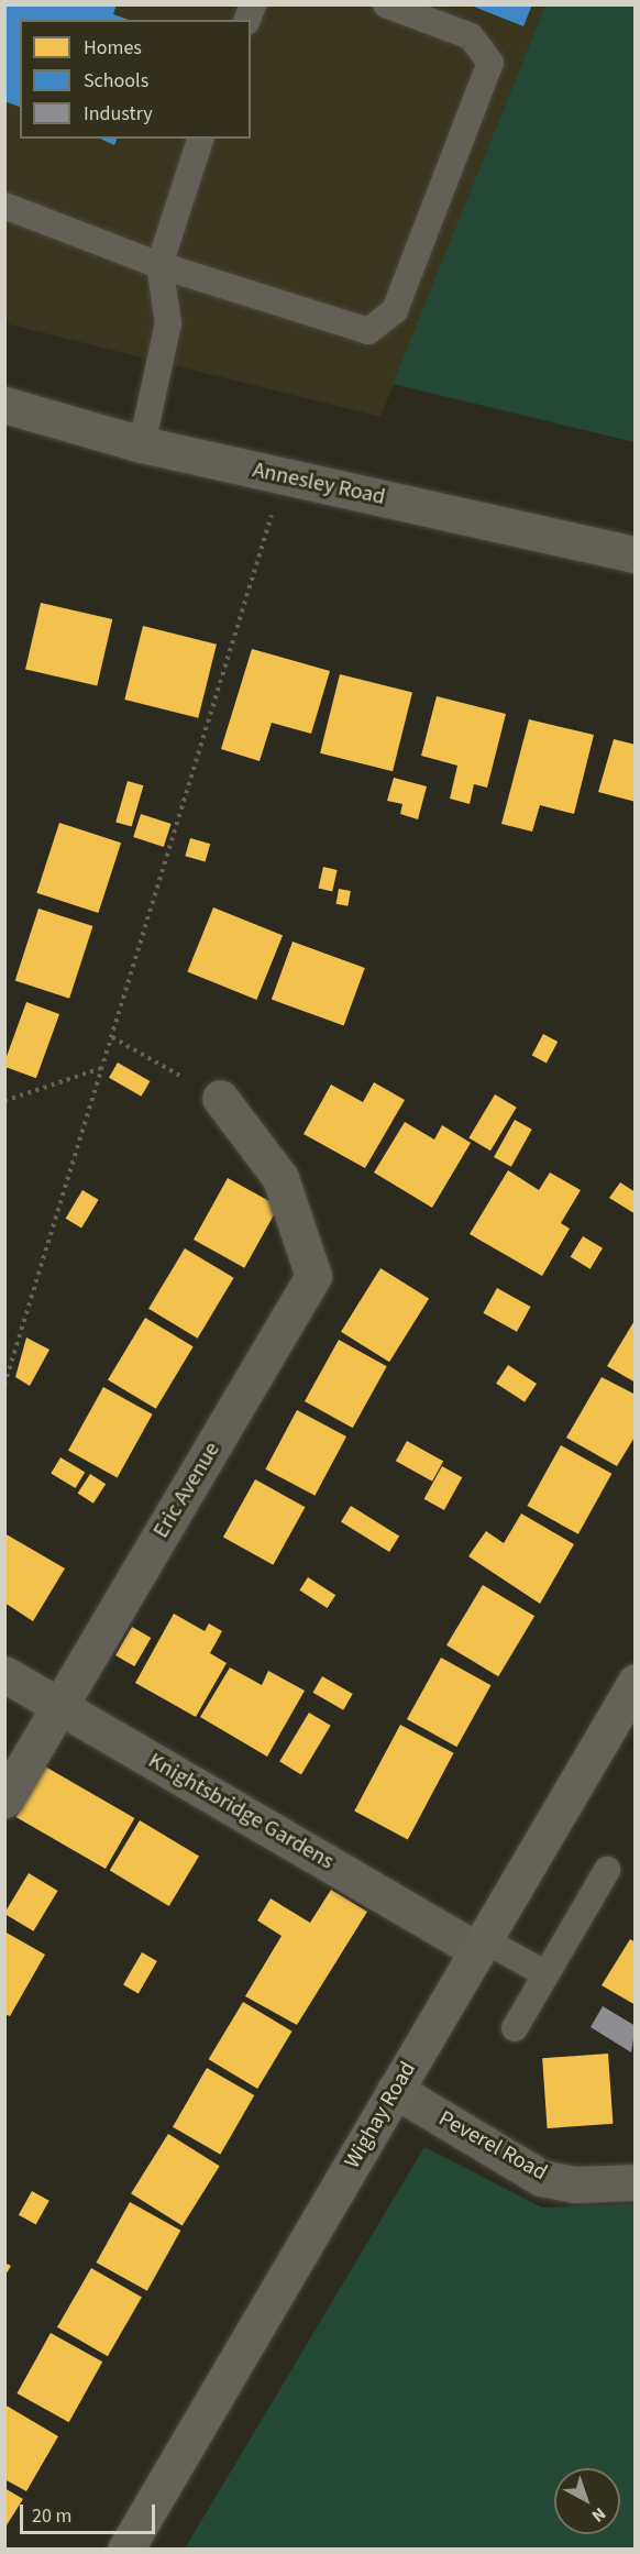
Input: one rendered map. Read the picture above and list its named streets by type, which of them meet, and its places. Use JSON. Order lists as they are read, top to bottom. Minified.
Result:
{"streets":{"main road":["Wighay Road"],"street":["Annesley Road","Eric Avenue","Knightsbridge Gardens","Peverel Road"]},"crossings":[["Eric Avenue","Knightsbridge Gardens"],["Knightsbridge Gardens","Wighay Road"],["Wighay Road","Peverel Road"]],"legend":["Homes","Schools","Industry"],"scale_bar":"20 m","north":"bottom right"}
